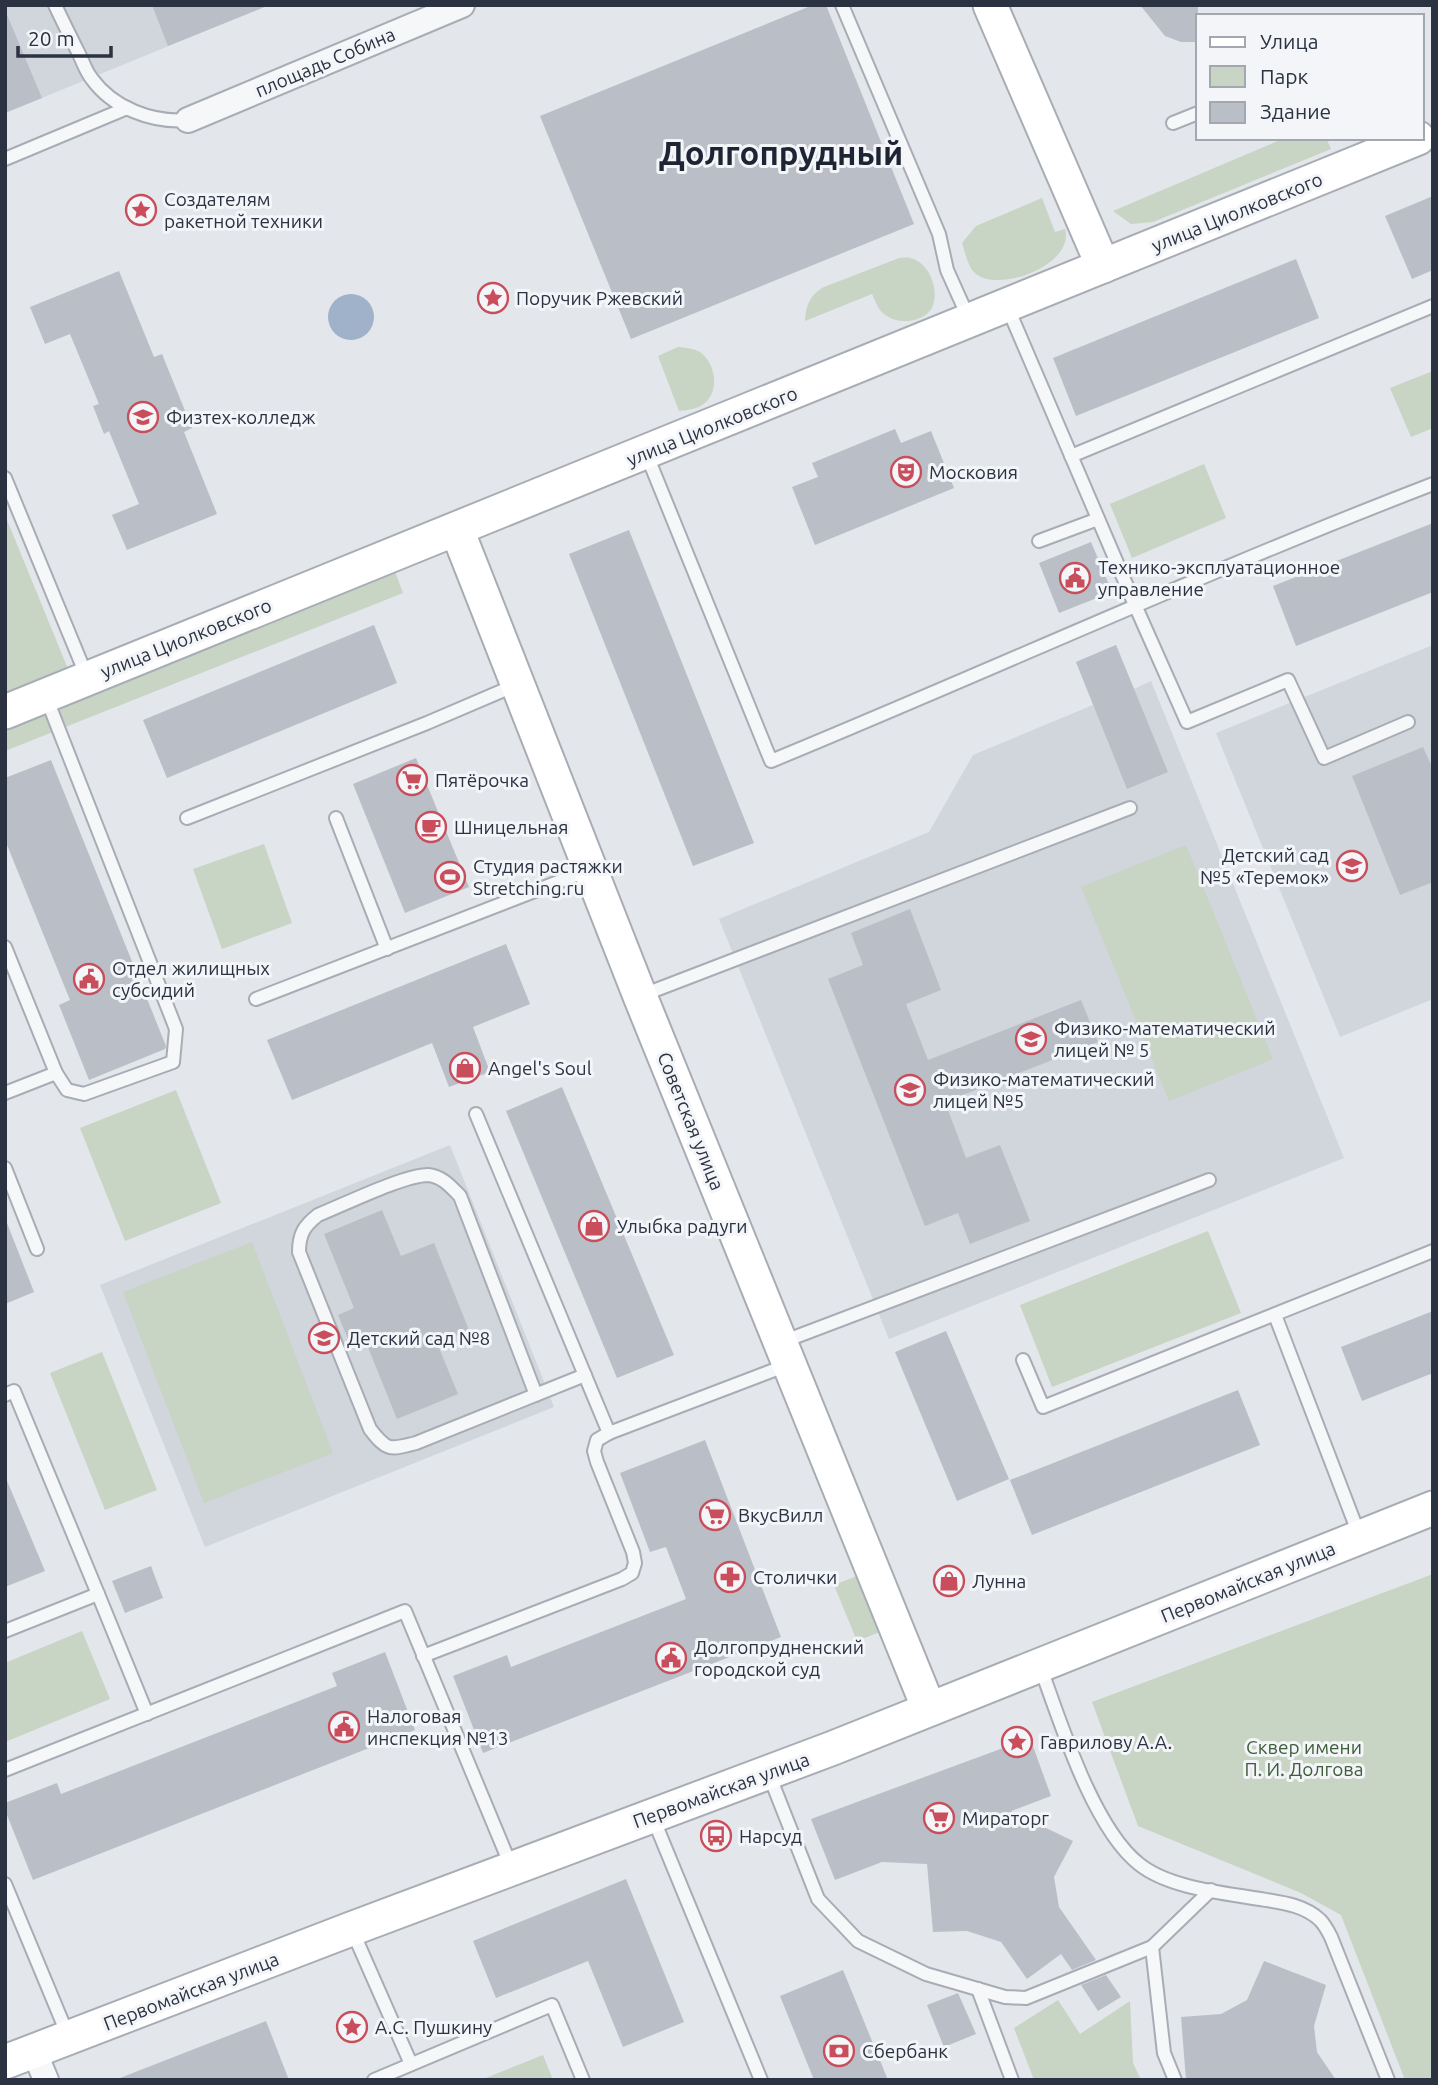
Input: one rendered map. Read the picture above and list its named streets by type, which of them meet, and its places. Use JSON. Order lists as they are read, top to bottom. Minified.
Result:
{"streets":{"street":["площадь Собина","улица Циолковского","Советская улица","Первомайская улица"]},"crossings":[["улица Циолковского","Советская улица"],["Советская улица","Первомайская улица"]],"districts":["Долгопрудный"],"parks":["Сквер имени П. И. Долгова"],"places":{"place":["Создателям ракетной техники","Поручик Ржевский","Гаврилову А.А.","А.С. Пушкину"],"school or university":["Физтех-колледж","Детский сад №5 «Теремок»","Физико-математический лицей № 5","Физико-математический лицей №5","Детский сад №8"],"theatre":["Московия"],"public building":["Технико-эксплуатационное управление","Отдел жилищных субсидий","Долгопрудненский городской суд","Налоговая инспекция №13"],"supermarket":["Пятёрочка","ВкусВилл","Мираторг"],"cafe":["Шницельная"],"sports":["Студия растяжки Stretching.ru"],"shop":["Angel's Soul","Улыбка радуги","Лунна"],"pharmacy":["Столички"],"bus stop":["Нарсуд"],"bank":["Сбербанк"]},"legend":["Улица","Парк","Здание"],"scale_bar":"20 m"}
